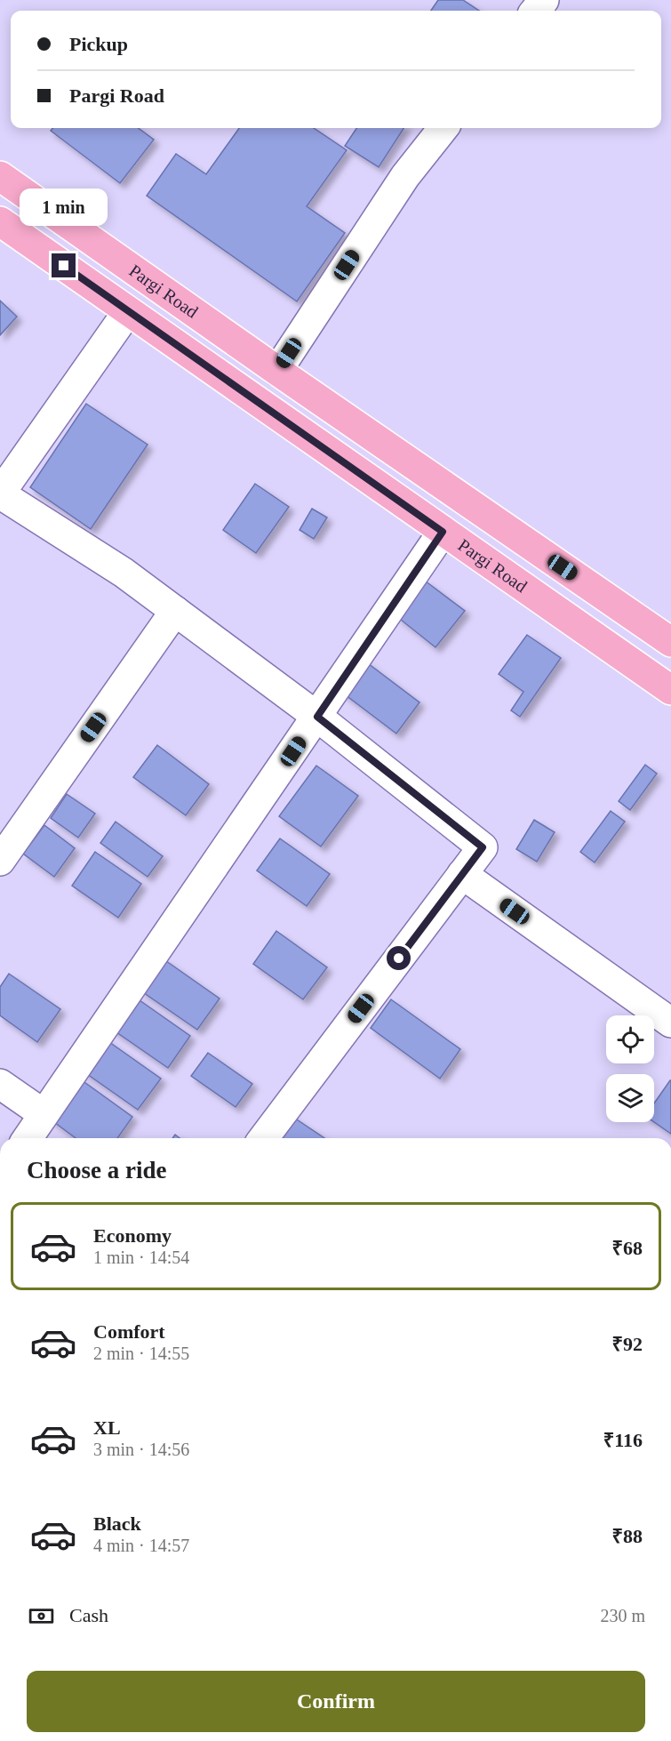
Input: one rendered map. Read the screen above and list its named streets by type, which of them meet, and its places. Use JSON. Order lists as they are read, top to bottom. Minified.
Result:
{"streets":{"main road":["Pargi Road"]},"page":{"banner":["Pickup","Pargi Road"],"bubble":"1 min","heading":"Choose a ride","list":[{"name":"Economy","note":"1 min · 14:54","value":"₹68"},{"name":"Comfort","note":"2 min · 14:55","value":"₹92"},{"name":"XL","note":"3 min · 14:56","value":"₹116"},{"name":"Black","note":"4 min · 14:57","value":"₹88"}],"pay":["Cash","230 m"],"buttons":"Confirm"}}
